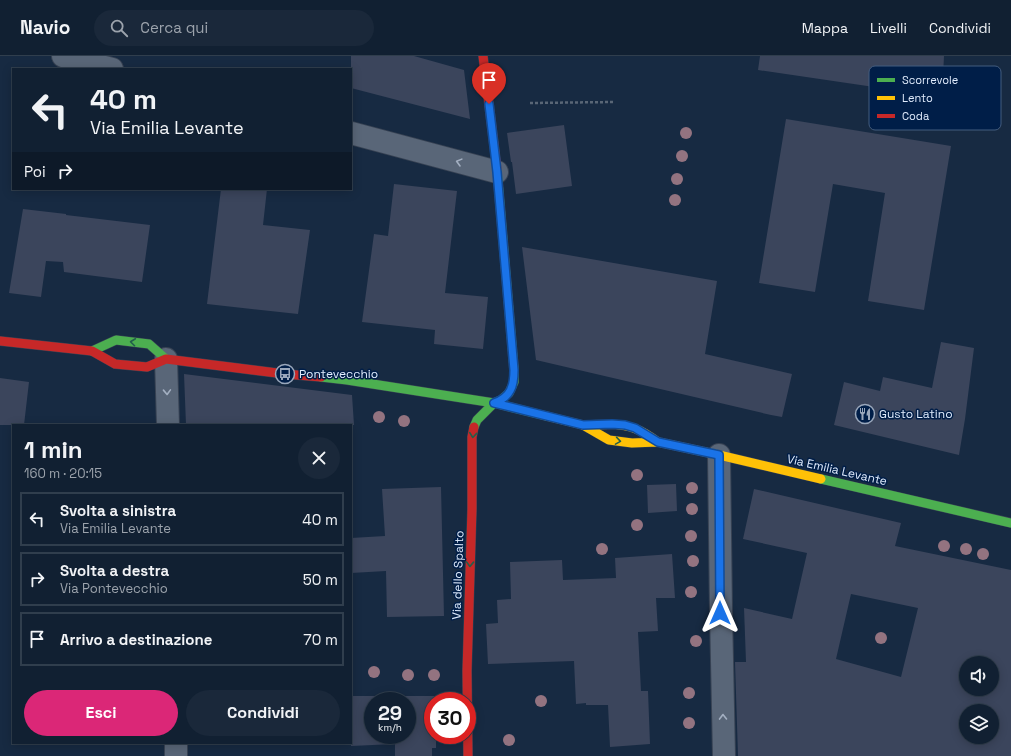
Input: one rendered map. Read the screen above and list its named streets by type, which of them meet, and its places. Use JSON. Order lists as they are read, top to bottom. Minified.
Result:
{"streets":{"main road":["Via Emilia Levante","Via dello Spalto"]},"crossings":[["Via Emilia Levante","Via dello Spalto"]],"one_way":["Via dello Spalto"],"places":{"bus stop":["Pontevecchio"],"restaurant":["Gusto Latino"]},"legend":["Scorrevole","Lento","Coda"],"page":{"header":"Navio","search":"Cerca qui","nav":["Mappa","Livelli","Condividi"],"turn":["40 m","Via Emilia Levante"],"then":"Poi","heading":["1 min","160 m · 20:15"],"list":[{"name":"Svolta a sinistra","note":"Via Emilia Levante","value":"40 m"},{"name":"Svolta a destra","note":"Via Pontevecchio","value":"50 m"},{"name":"Arrivo a destinazione","value":"70 m"}],"buttons":["Esci","Condividi"],"speed":"29 km/h","limit":"30"}}
